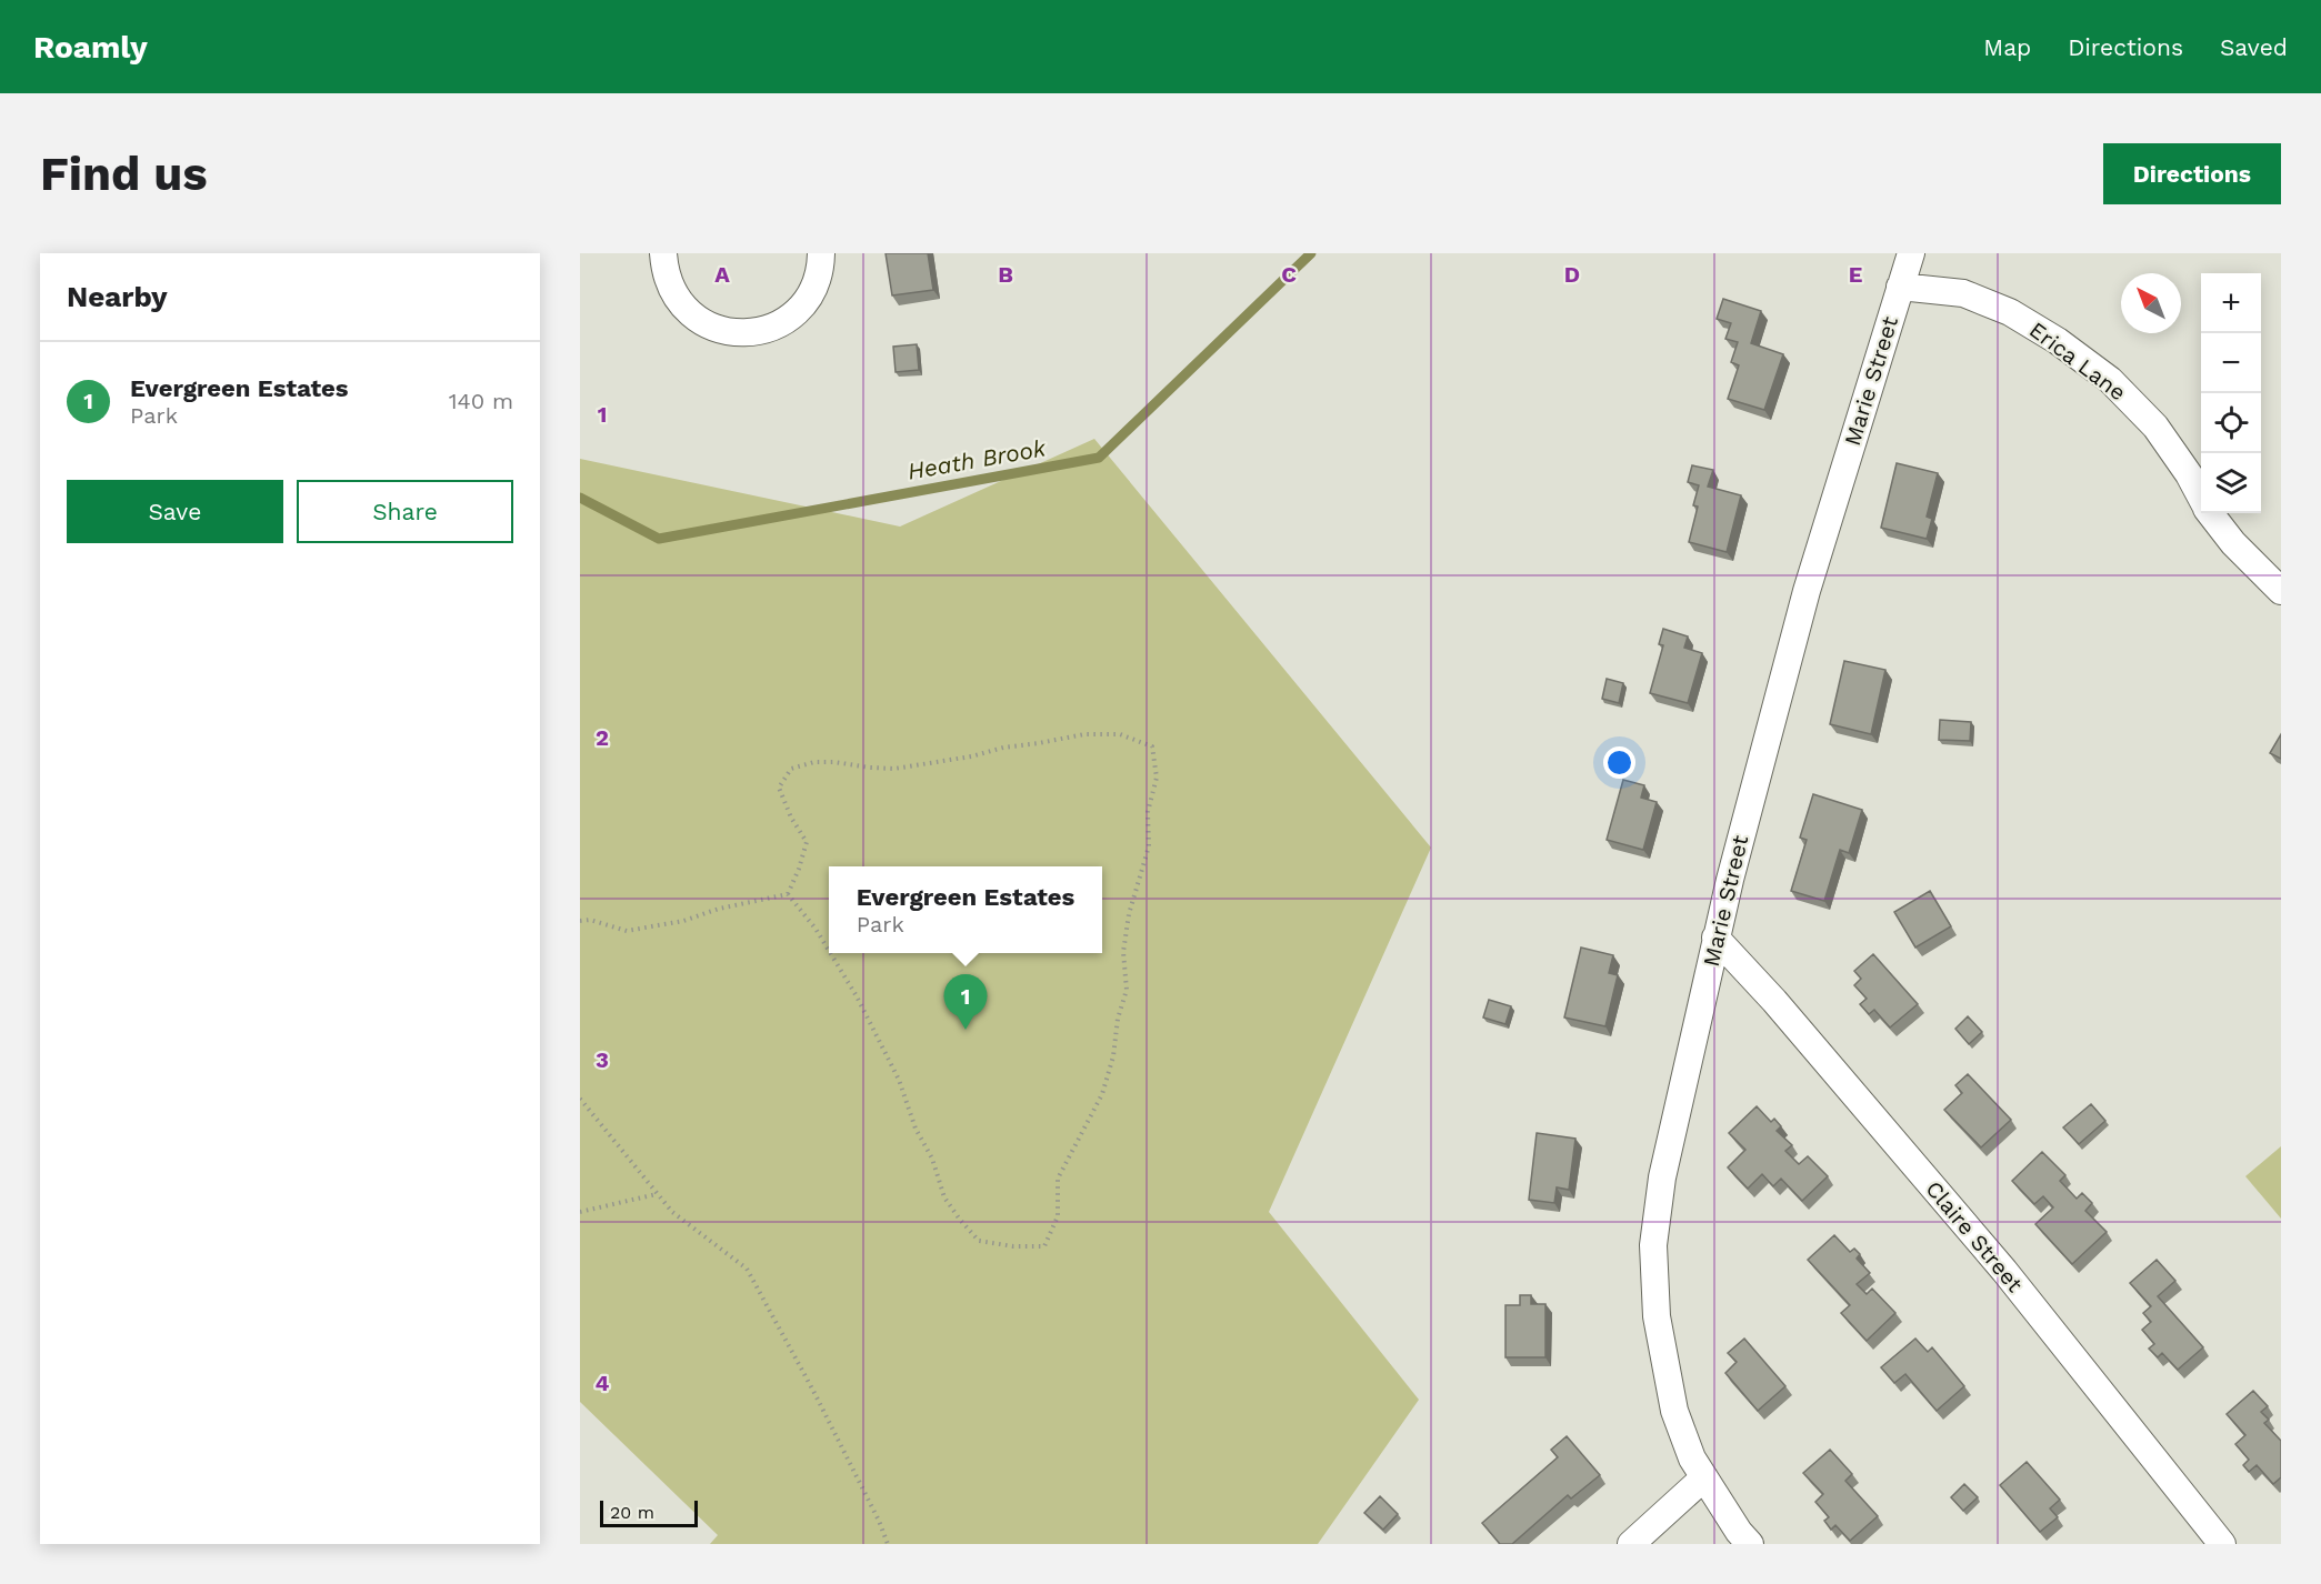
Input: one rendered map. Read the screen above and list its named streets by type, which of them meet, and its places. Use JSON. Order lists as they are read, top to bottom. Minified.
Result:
{"streets":{"street":["Erica Lane","Marie Street","Claire Street"]},"crossings":[["Erica Lane","Marie Street"],["Marie Street","Claire Street"]],"water":["Heath Brook"],"scale_bar":"20 m","north":"top left","page":{"header":"Roamly","nav":["Map","Directions","Saved"],"buttons":["Directions",["Save","Share"]],"title":"Find us","heading":"Nearby","map_buttons":["+","−"],"list":[{"mark":"1","name":"Evergreen Estates","note":"Park","value":"140 m"}],"popup":["Evergreen Estates","Park"],"pins":"1","scale":"20 m"},"grid":{"columns":["A","B","C","D","E"],"rows":["1","2","3","4"]}}
